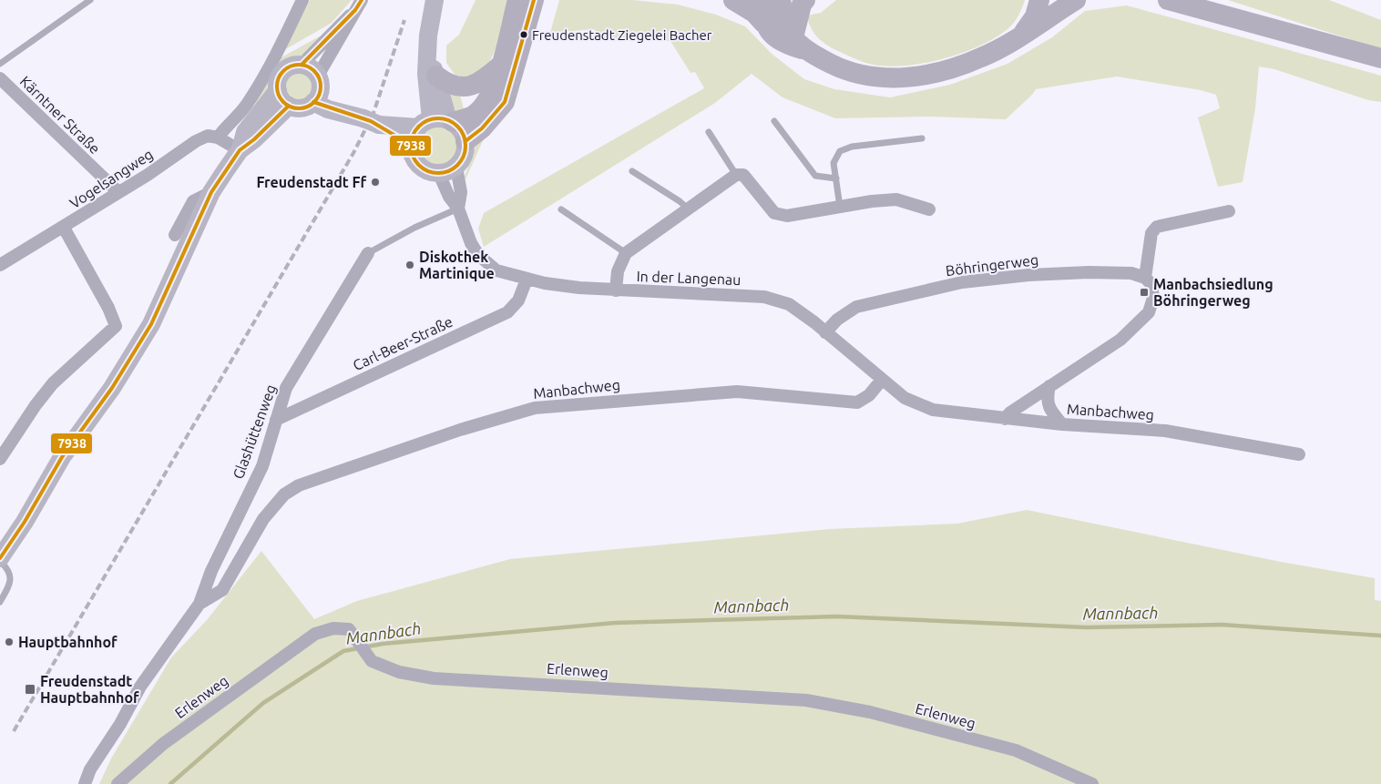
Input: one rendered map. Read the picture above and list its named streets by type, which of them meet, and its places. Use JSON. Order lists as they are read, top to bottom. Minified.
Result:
{"streets":{"street":["Kärntner Straße","Vogelsangweg","Böhringerweg","In der Langenau","Carl-Beer-Straße","Manbachweg","Glashüttenweg","Erlenweg"]},"crossings":[["Kärntner Straße","Vogelsangweg"],["Böhringerweg","In der Langenau"],["In der Langenau","Carl-Beer-Straße"],["In der Langenau","Manbachweg"],["Carl-Beer-Straße","Glashüttenweg"],["Manbachweg","Glashüttenweg"]],"water":["Mannbach"],"places":{"other":["Freudenstadt Ziegelei Bacher","Freudenstadt Ff","Diskothek Martinique","Hauptbahnhof"],"transit":["Manbachsiedlung Böhringerweg","Freudenstadt Hauptbahnhof"]},"lines":["transit line 7938"]}
